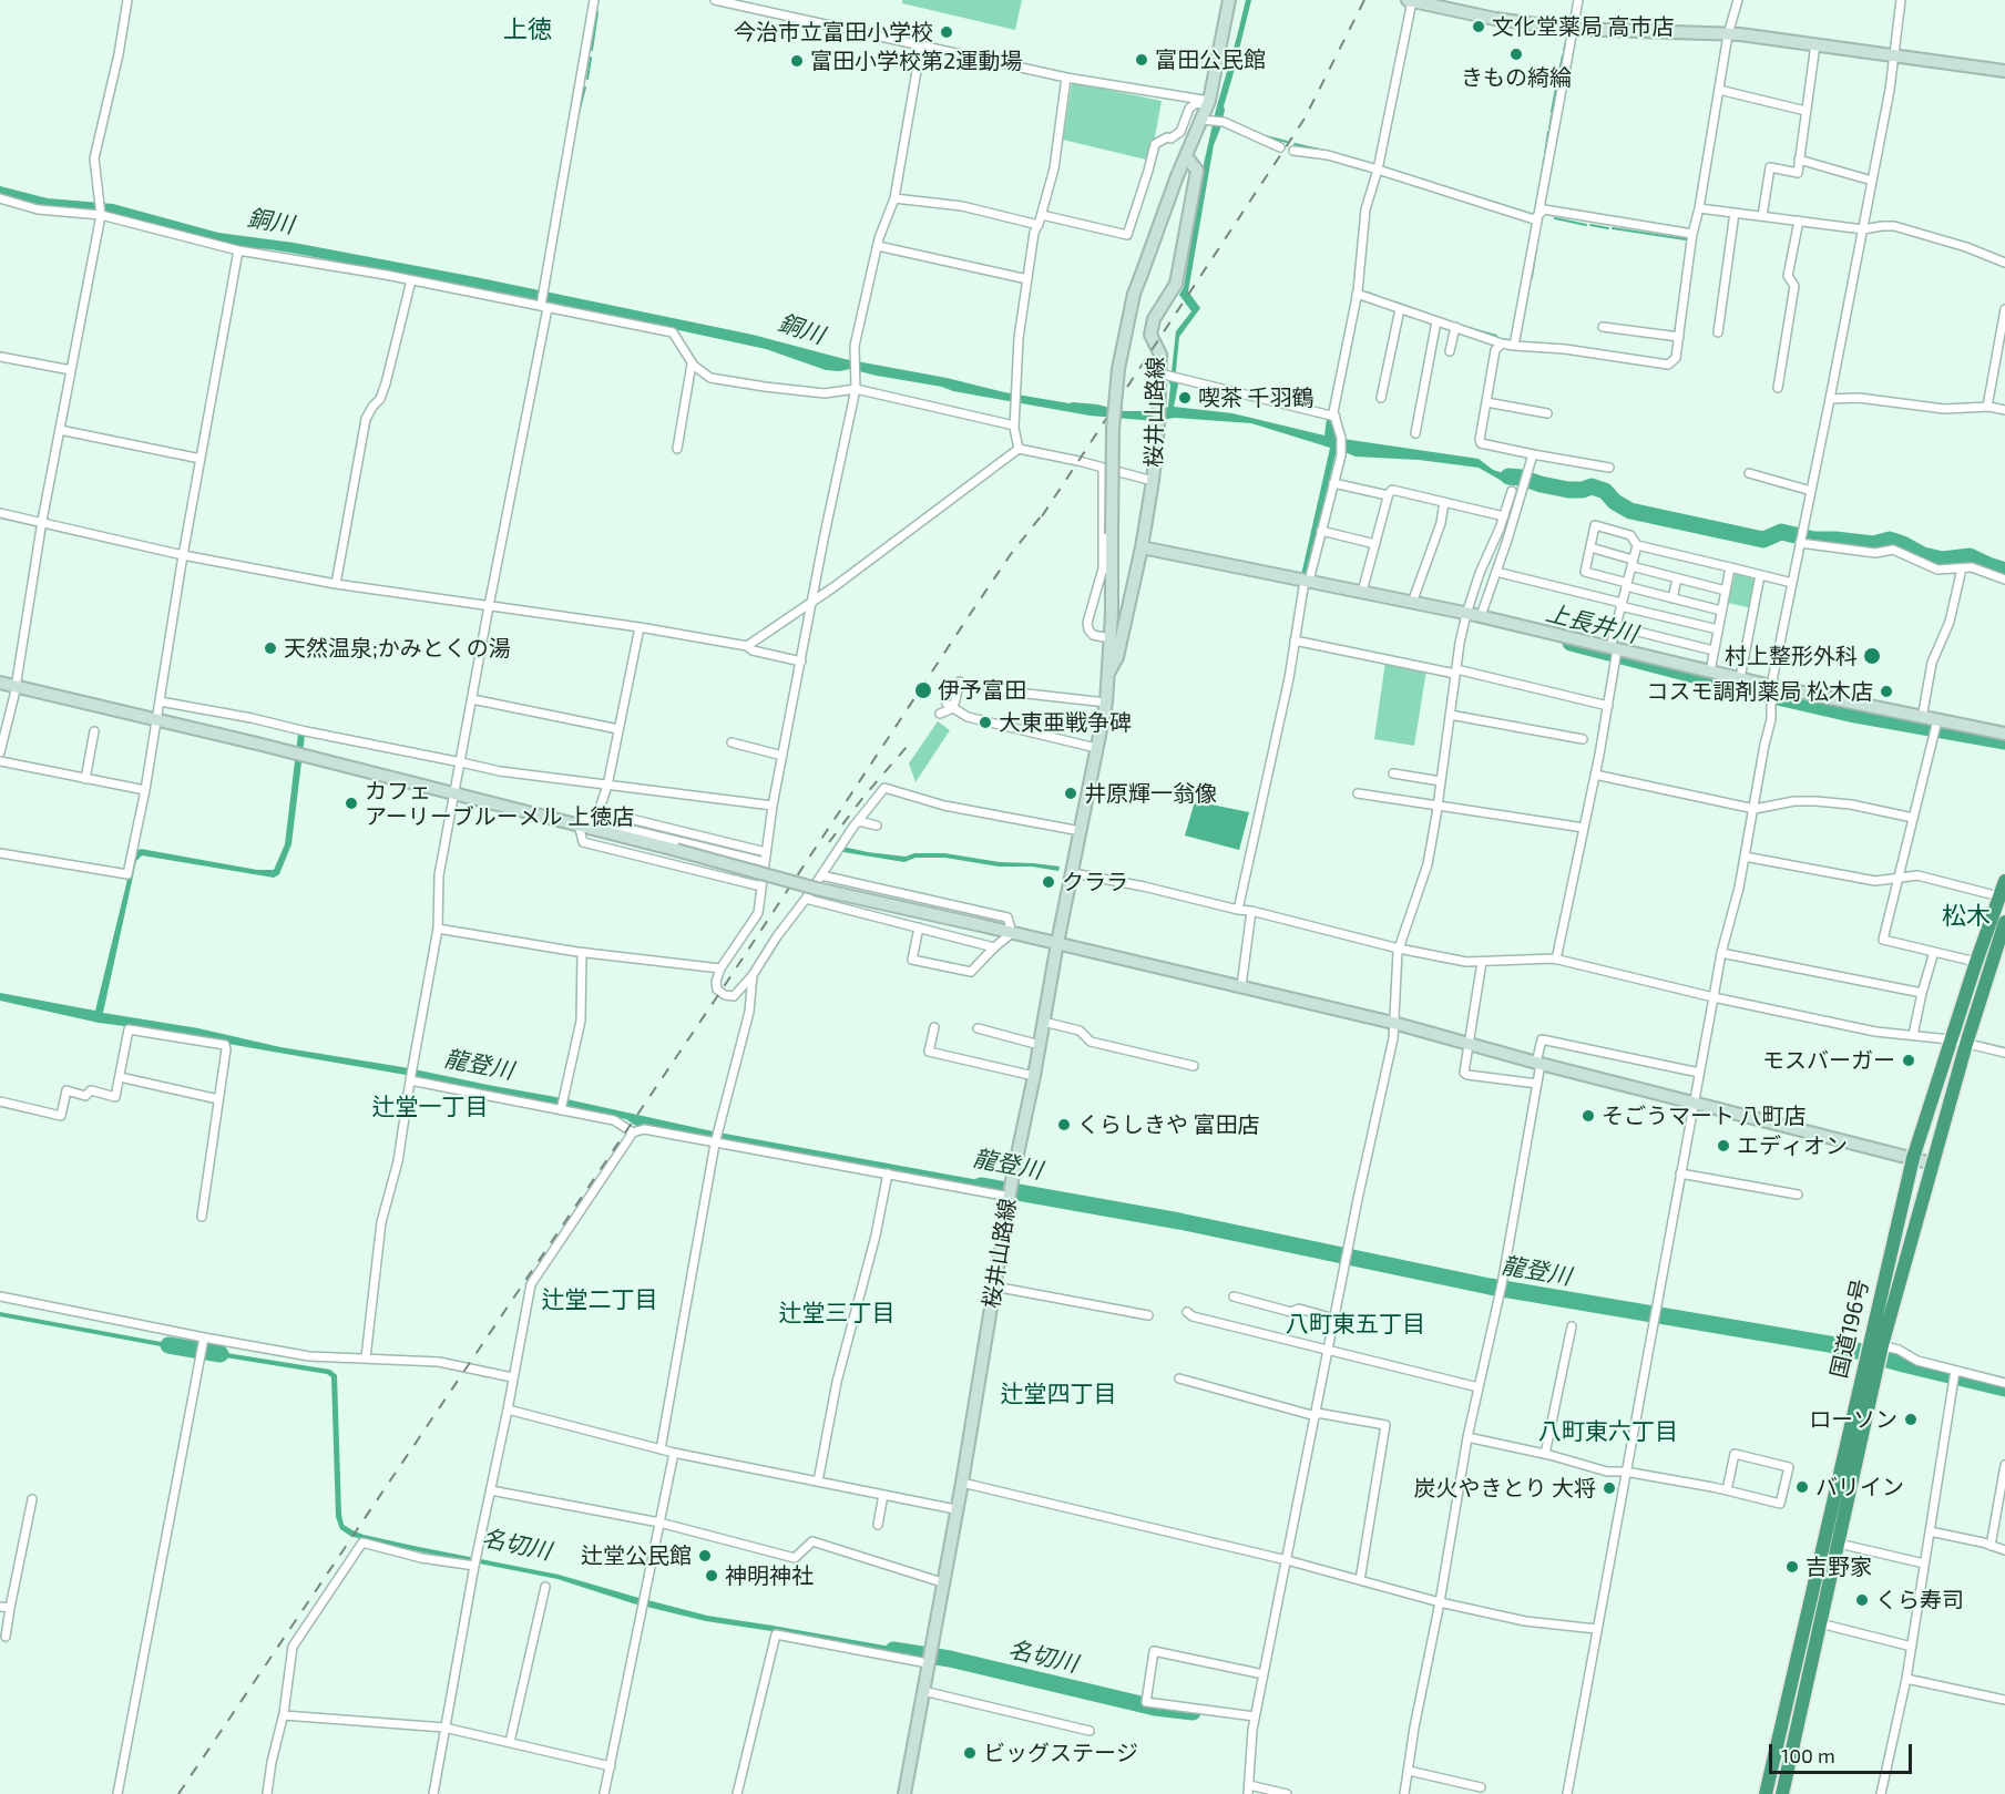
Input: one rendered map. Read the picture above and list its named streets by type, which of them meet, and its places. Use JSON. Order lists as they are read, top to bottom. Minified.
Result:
{"streets":{"highway":["国道196号"],"street":["桜井山路線"]},"districts":["上徳","松木","辻堂一丁目","辻堂二丁目","辻堂三丁目","八町東五丁目","辻堂四丁目","八町東六丁目"],"water":["銅川","上長井川","龍登川","名切川"],"places":["文化堂薬局 高市店","今治市立富田小学校","きもの綺綸","富田公民館","富田小学校第2運動場","喫茶 千羽鶴","天然温泉;かみとくの湯","村上整形外科","伊予富田","コスモ調剤薬局 松木店","大東亜戦争碑","井原輝一翁像","カフェ アーリーブルーメル 上徳店","クララ","モスバーガー","そごうマート 八町店","くらしきや 富田店","エディオン","ローソン","バリイン","炭火やきとり 大将","辻堂公民館","吉野家","神明神社","くら寿司","ビッグステージ"],"scale_bar":"100 m"}
